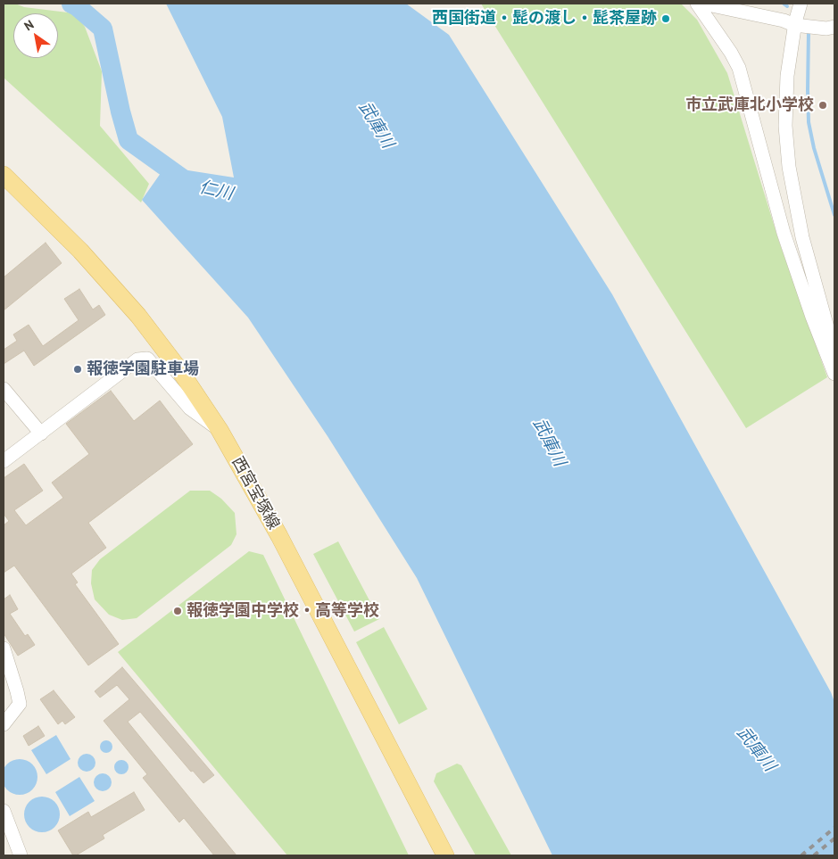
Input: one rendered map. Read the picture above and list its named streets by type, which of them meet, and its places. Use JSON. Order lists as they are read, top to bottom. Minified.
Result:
{"streets":{"main road":["西宮宝塚線"]},"water":["武庫川","仁川"],"places":["西国街道・髭の渡し・髭茶屋跡","市立武庫北小学校","報徳学園駐車場","報徳学園中学校・高等学校"],"north":"top left"}
